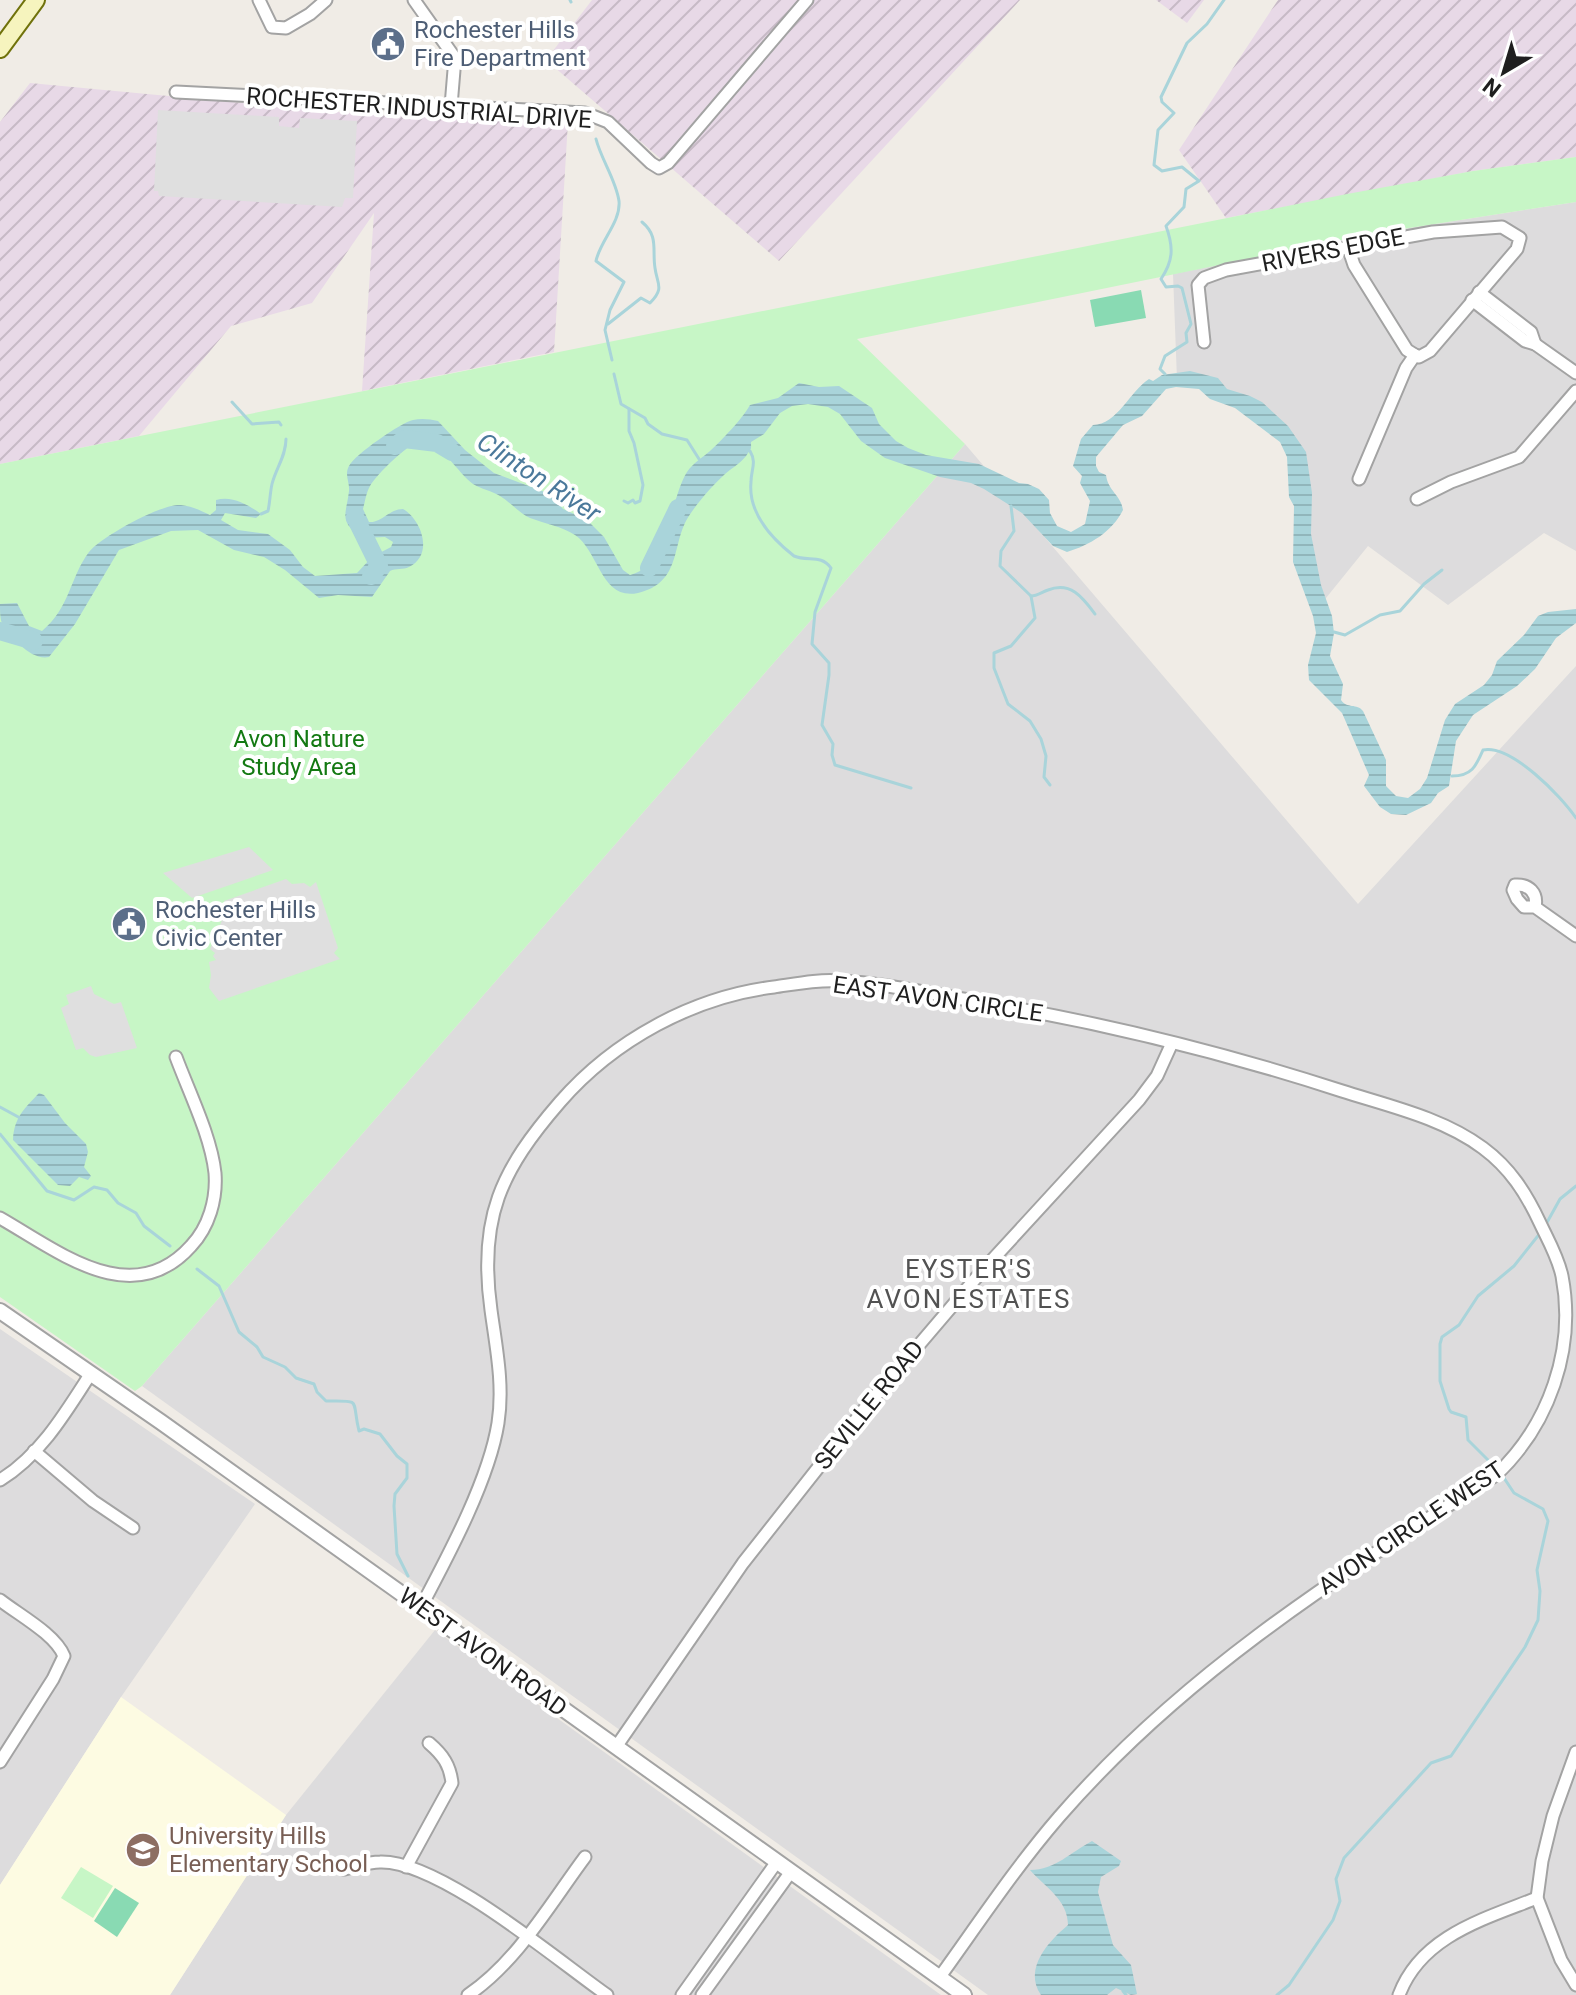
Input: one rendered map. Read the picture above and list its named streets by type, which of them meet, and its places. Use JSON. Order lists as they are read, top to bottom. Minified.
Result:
{"streets":{"street":["ROCHESTER INDUSTRIAL DRIVE","RIVERS EDGE","EAST AVON CIRCLE","SEVILLE ROAD","AVON CIRCLE WEST","WEST AVON ROAD"]},"crossings":[["EAST AVON CIRCLE","SEVILLE ROAD"],["EAST AVON CIRCLE","AVON CIRCLE WEST"],["EAST AVON CIRCLE","WEST AVON ROAD"],["SEVILLE ROAD","AVON CIRCLE WEST"],["SEVILLE ROAD","WEST AVON ROAD"],["AVON CIRCLE WEST","WEST AVON ROAD"]],"districts":["EYSTER'S AVON ESTATES"],"water":["Clinton River"],"parks":["Avon Nature Study Area"],"places":{"public building":["Rochester Hills Fire Department","Rochester Hills Civic Center"],"school or university":["University Hills Elementary School"]},"north":"bottom left"}
